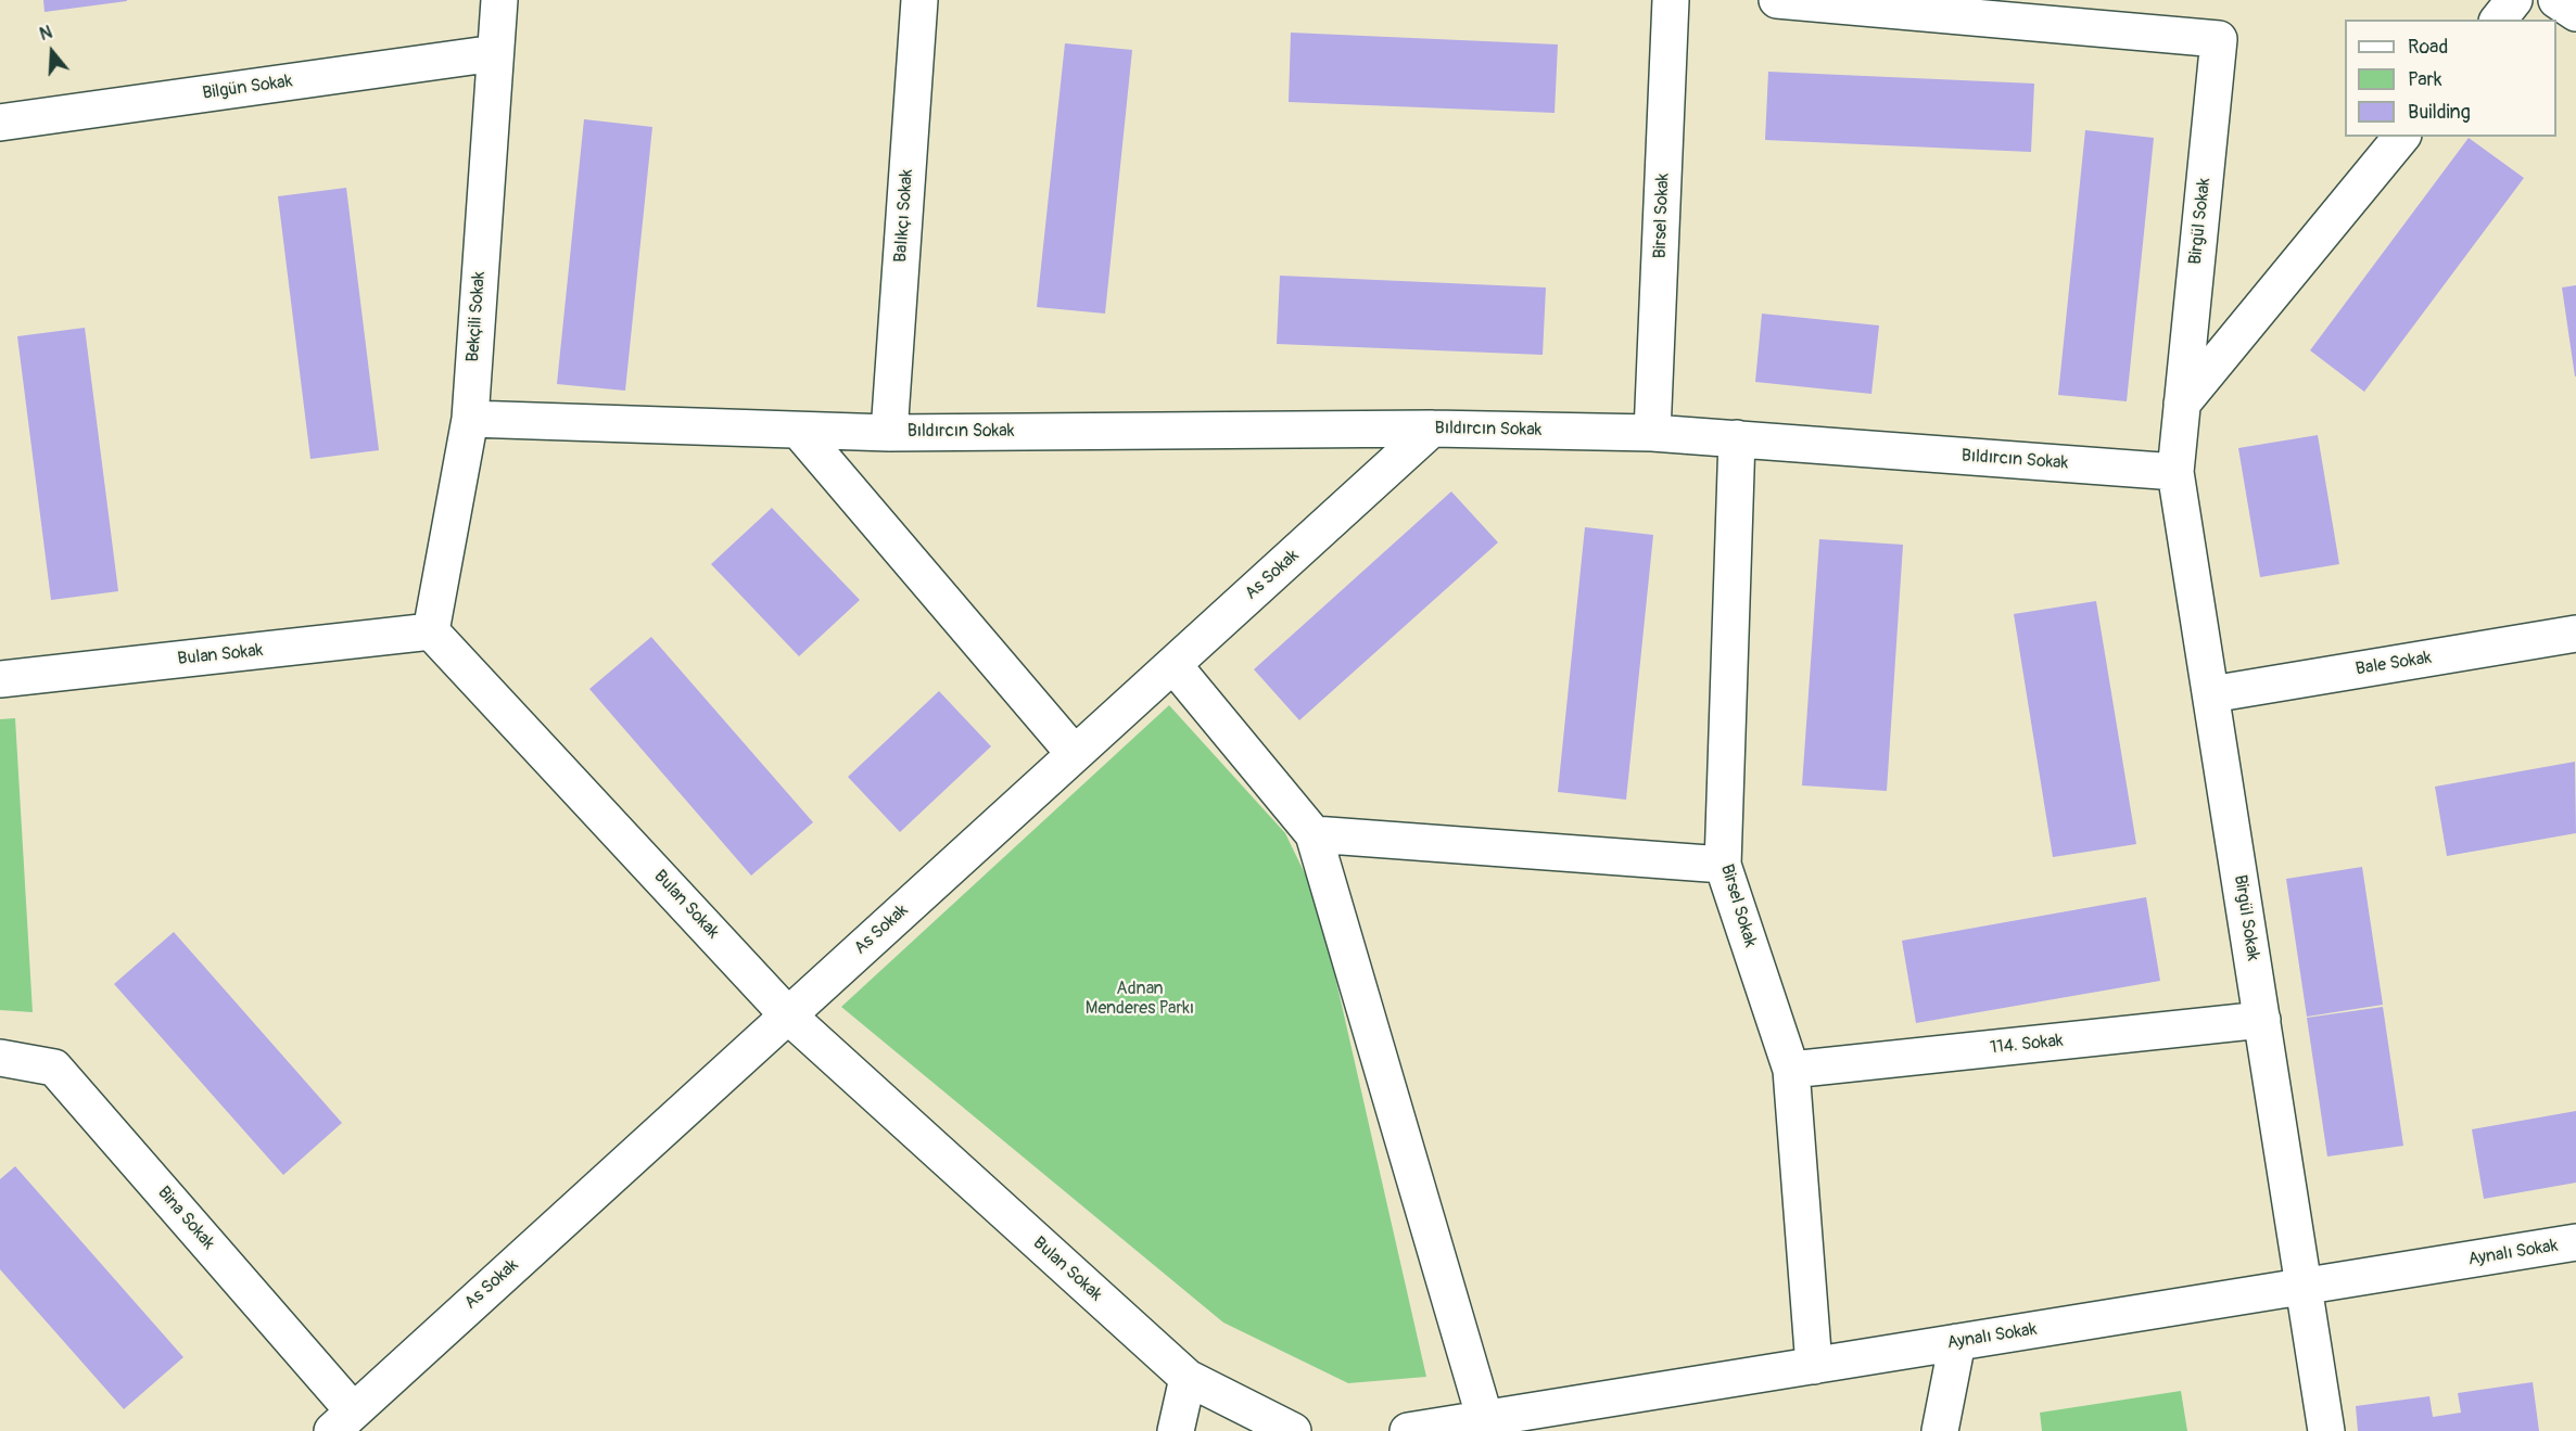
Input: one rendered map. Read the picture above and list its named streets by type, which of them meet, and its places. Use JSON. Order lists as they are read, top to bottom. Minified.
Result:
{"streets":{"street":["Bilgün Sokak","Balıkçı Sokak","Birsel Sokak","Birgül Sokak","Bekçili Sokak","Bıldırcın Sokak","As Sokak","Bulan Sokak","Bale Sokak","114. Sokak","Bina Sokak","Aynalı Sokak"]},"crossings":[["Bilgün Sokak","Bekçili Sokak"],["Balıkçı Sokak","Bıldırcın Sokak"],["Birsel Sokak","Bıldırcın Sokak"],["Birsel Sokak","114. Sokak"],["Birsel Sokak","Aynalı Sokak"],["Birgül Sokak","Bıldırcın Sokak"],["Birgül Sokak","Bale Sokak"],["Birgül Sokak","114. Sokak"],["Birgül Sokak","Aynalı Sokak"],["Bekçili Sokak","Bıldırcın Sokak"],["Bekçili Sokak","Bulan Sokak"],["Bıldırcın Sokak","As Sokak"],["As Sokak","Bulan Sokak"],["As Sokak","Bina Sokak"]],"parks":["Adnan Menderes Parkı"],"legend":["Road","Park","Building"],"north":"top"}
